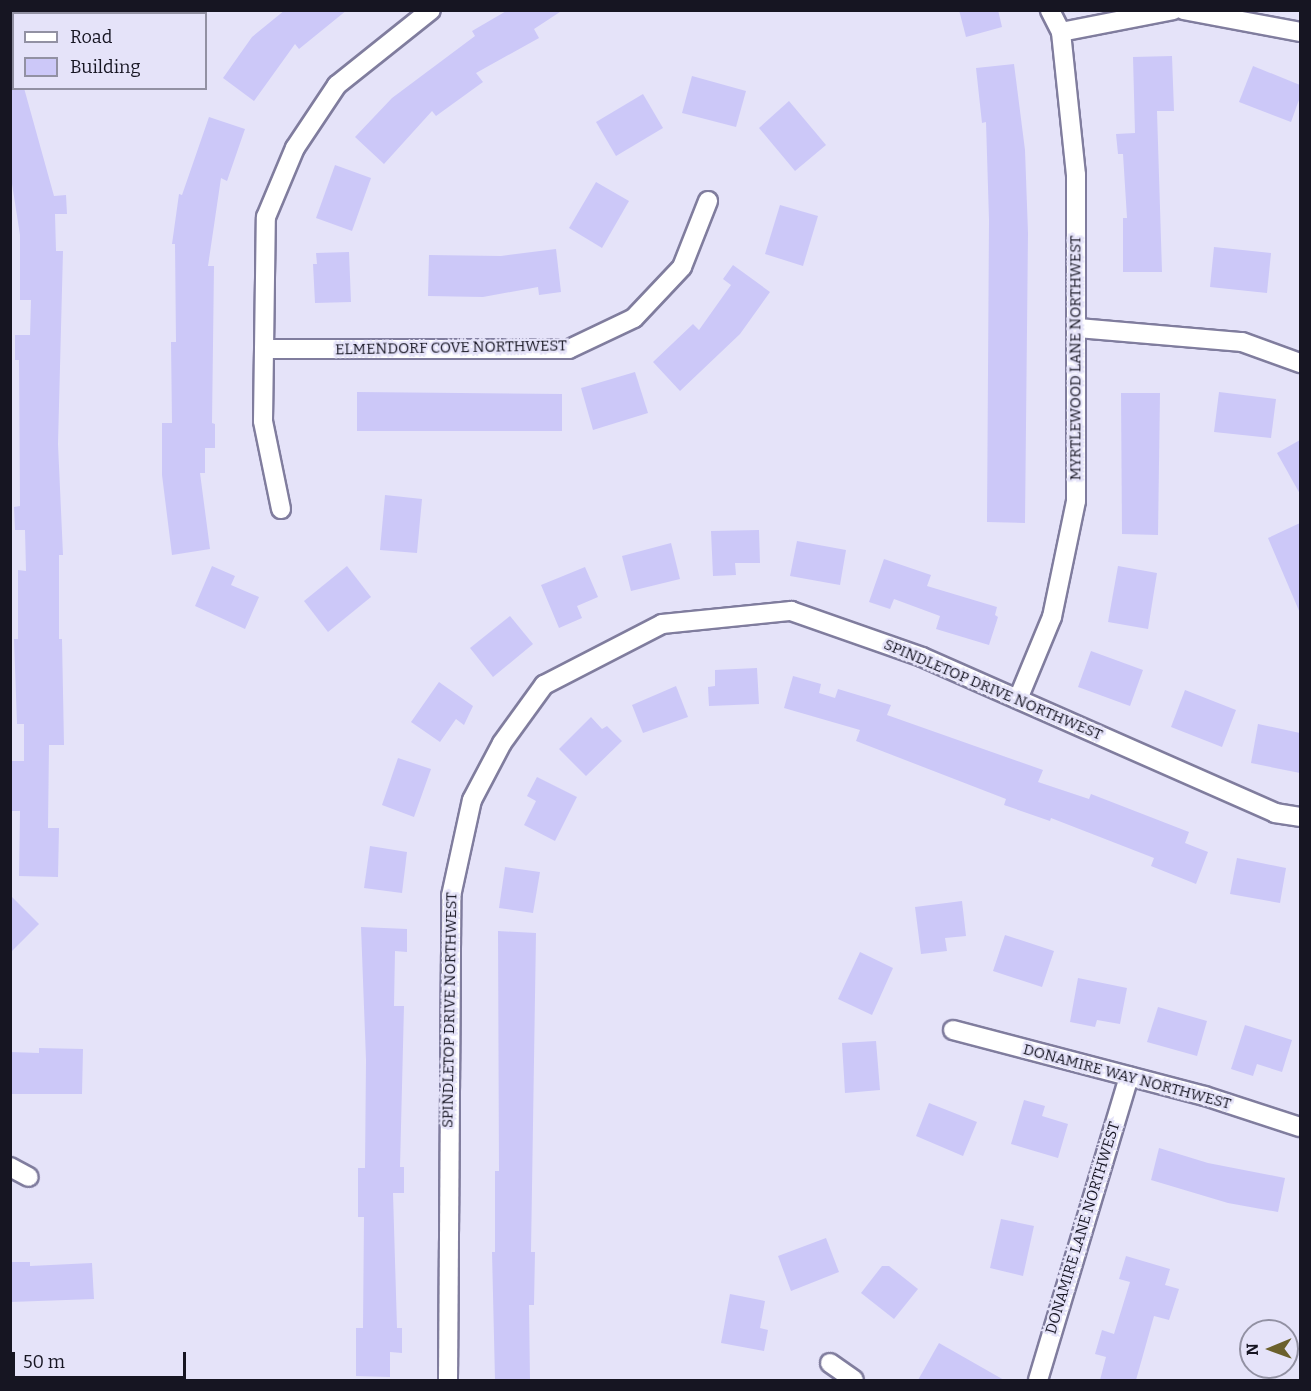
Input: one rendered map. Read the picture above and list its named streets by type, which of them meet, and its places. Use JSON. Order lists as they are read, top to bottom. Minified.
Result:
{"streets":{"street":["ELMENDORF COVE NORTHWEST","MYRTLEWOOD LANE NORTHWEST","SPINDLETOP DRIVE NORTHWEST","DONAMIRE WAY NORTHWEST","DONAMIRE LANE NORTHWEST"]},"crossings":[["MYRTLEWOOD LANE NORTHWEST","SPINDLETOP DRIVE NORTHWEST"],["DONAMIRE WAY NORTHWEST","DONAMIRE LANE NORTHWEST"]],"legend":["Road","Building"],"scale_bar":"50 m","north":"left"}
